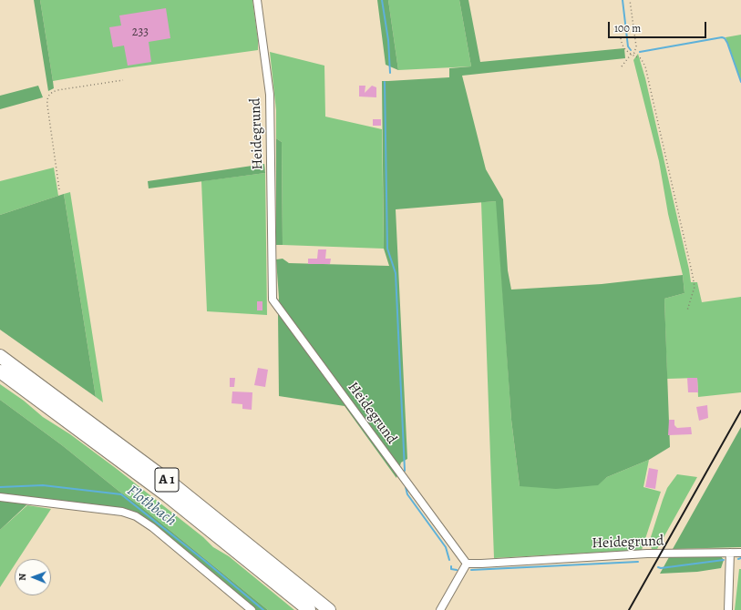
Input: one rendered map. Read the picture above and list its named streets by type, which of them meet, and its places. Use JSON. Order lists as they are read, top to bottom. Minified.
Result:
{"streets":{"highway":["A 1"],"street":["Heidegrund"]},"water":["Flothbach"],"house_numbers":["233"],"scale_bar":"100 m","north":"left"}
